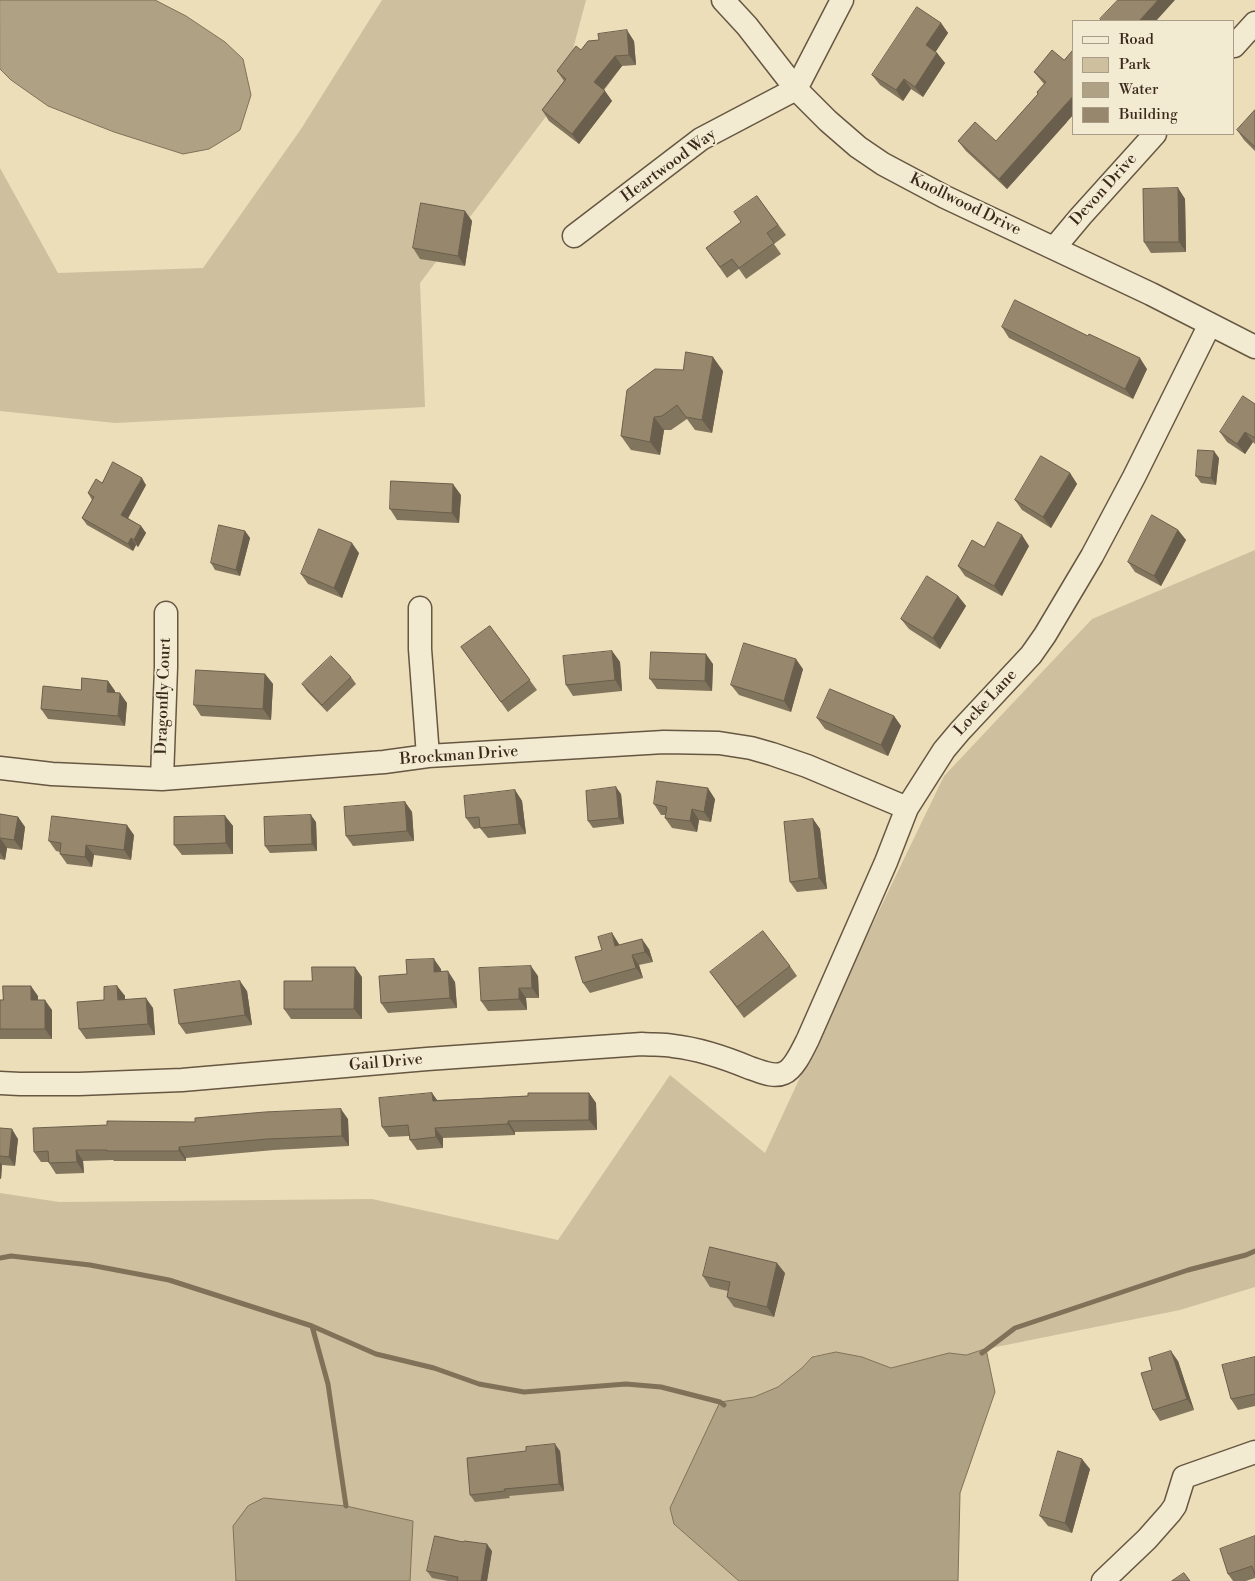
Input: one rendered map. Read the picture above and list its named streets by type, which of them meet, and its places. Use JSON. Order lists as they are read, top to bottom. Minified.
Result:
{"streets":{"street":["Heartwood Way","Devon Drive","Knollwood Drive","Dragonfly Court","Locke Lane","Brockman Drive","Gail Drive"]},"crossings":[["Heartwood Way","Knollwood Drive"],["Devon Drive","Knollwood Drive"],["Knollwood Drive","Locke Lane"],["Dragonfly Court","Brockman Drive"],["Locke Lane","Brockman Drive"],["Locke Lane","Gail Drive"]],"legend":["Road","Park","Water","Building"]}
